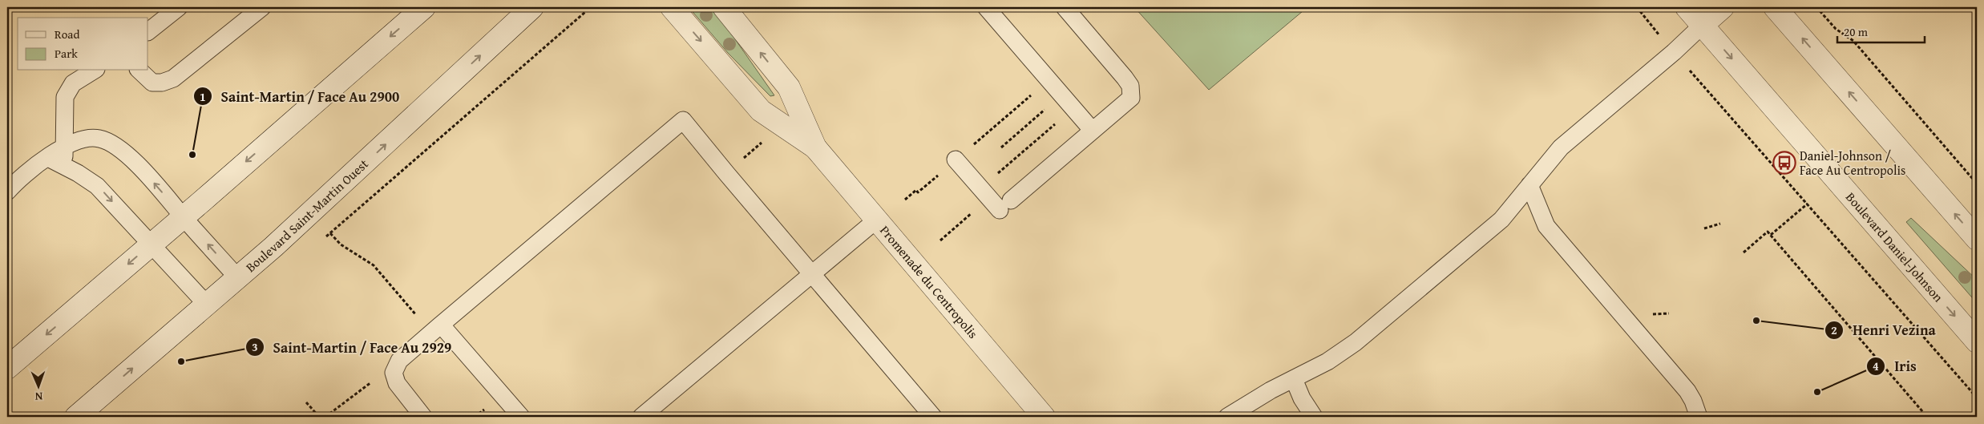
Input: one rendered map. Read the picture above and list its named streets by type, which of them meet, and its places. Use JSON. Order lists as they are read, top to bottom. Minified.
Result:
{"streets":{"street":["Boulevard Saint-Martin Ouest","Boulevard Daniel-Johnson","Promenade du Centropolis"]},"places":{"other":["Saint-Martin / Face Au 2900","Henri Vezina","Saint-Martin / Face Au 2929","Iris"],"bus stop":["Daniel-Johnson / Face Au Centropolis"]},"legend":["Road","Park"],"scale_bar":"20 m","north":"bottom"}
